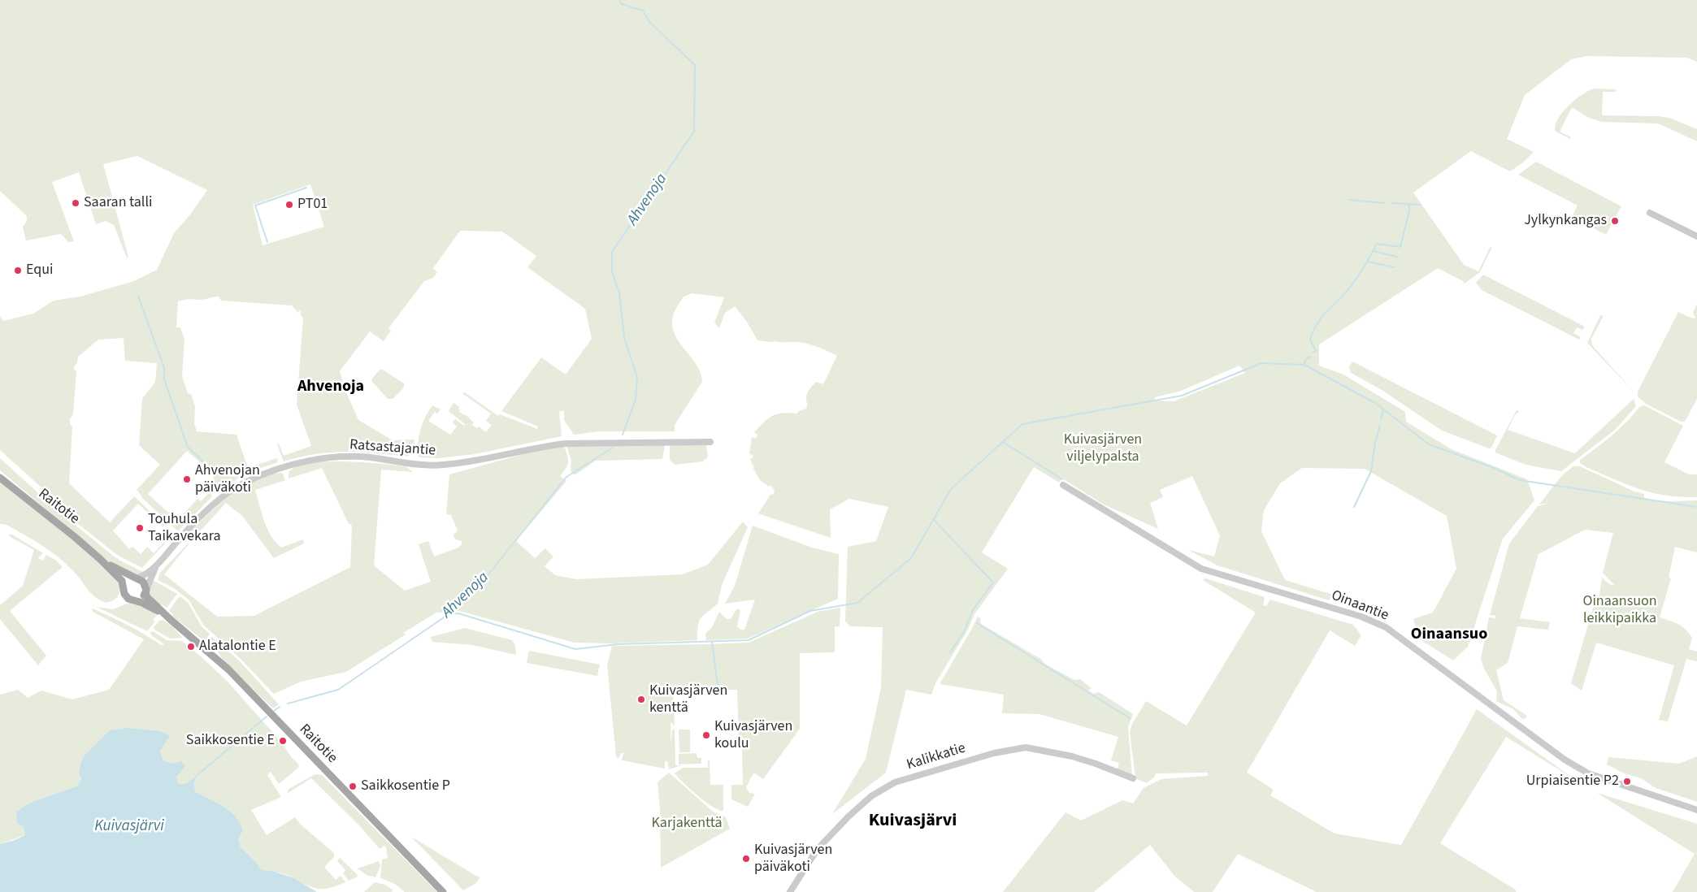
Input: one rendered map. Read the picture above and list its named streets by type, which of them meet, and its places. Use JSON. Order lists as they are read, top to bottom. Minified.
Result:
{"streets":{"main road":["Raitotie"],"street":["Ratsastajantie","Oinaantie","Kalikkatie"]},"crossings":[["Ratsastajantie","Raitotie"]],"districts":["Ahvenoja","Oinaansuo","Kuivasjärvi"],"water":["Ahvenoja","Kuivasjärvi"],"parks":["Kuivasjärven viljelypalsta","Oinaansuon leikkipaikka","Karjakenttä"],"places":["Saaran talli","PT01","Jylkynkangas","Equi","Ahvenojan päiväkoti","Touhula Taikavekara","Alatalontie E","Kuivasjärven kenttä","Kuivasjärven koulu","Saikkosentie E","Urpiaisentie P2","Saikkosentie P","Kuivasjärven päiväkoti"]}
